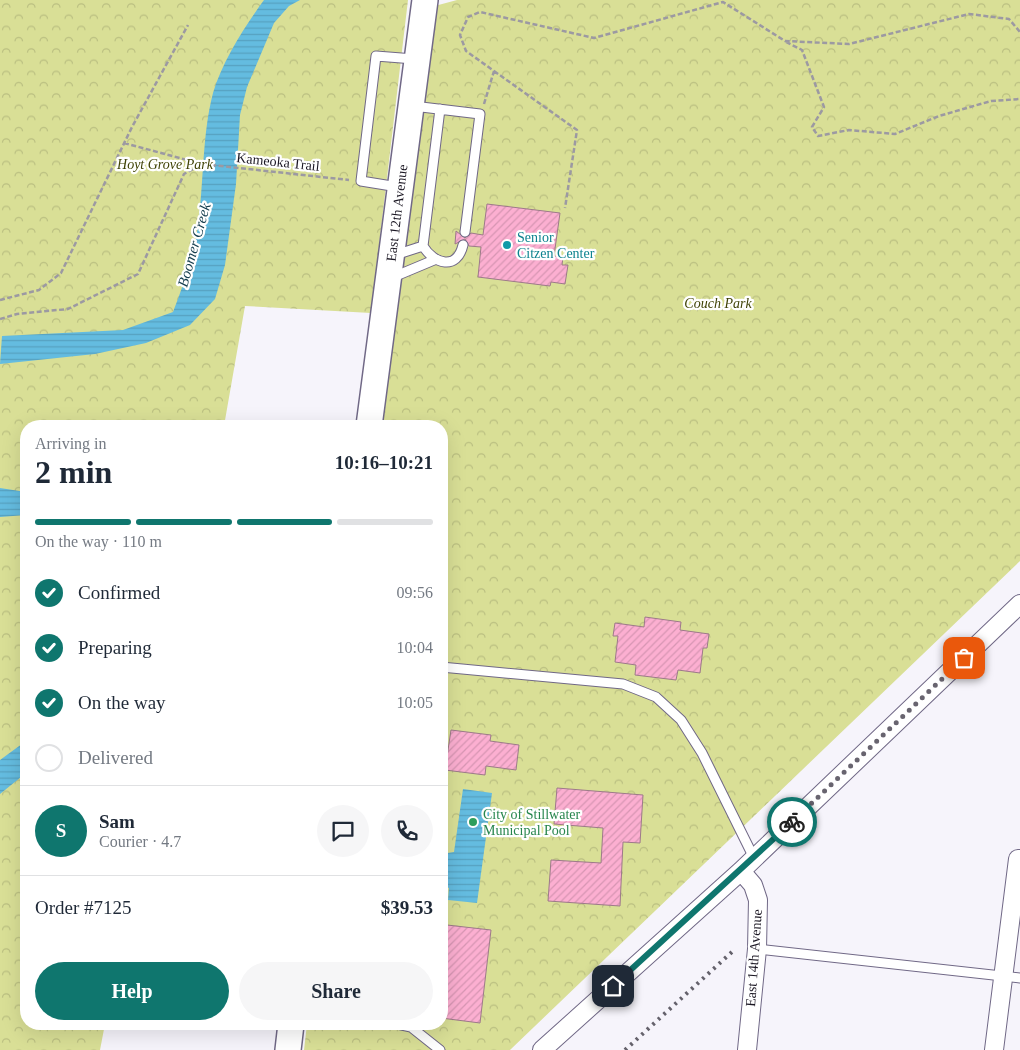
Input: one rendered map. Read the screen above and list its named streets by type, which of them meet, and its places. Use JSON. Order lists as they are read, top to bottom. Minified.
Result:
{"streets":{"street":["East 12th Avenue","East 14th Avenue"],"path":["Kameoka Trail"]},"water":["Boomer Creek"],"parks":["Hoyt Grove Park","Couch Park"],"places":["Senior Citzen Center","City of Stillwater Municipal Pool"],"page":{"heading":["2 min","Arriving in","10:16–10:21"],"panel":["Sam","Courier · 4.7","Order #7125","$39.53"],"bar":"On the way · 110 m","list":[["Confirmed","09:56"],["Preparing","10:04"],["On the way","10:05"],"Delivered"],"round":"S","buttons":["Help","Share"]}}
